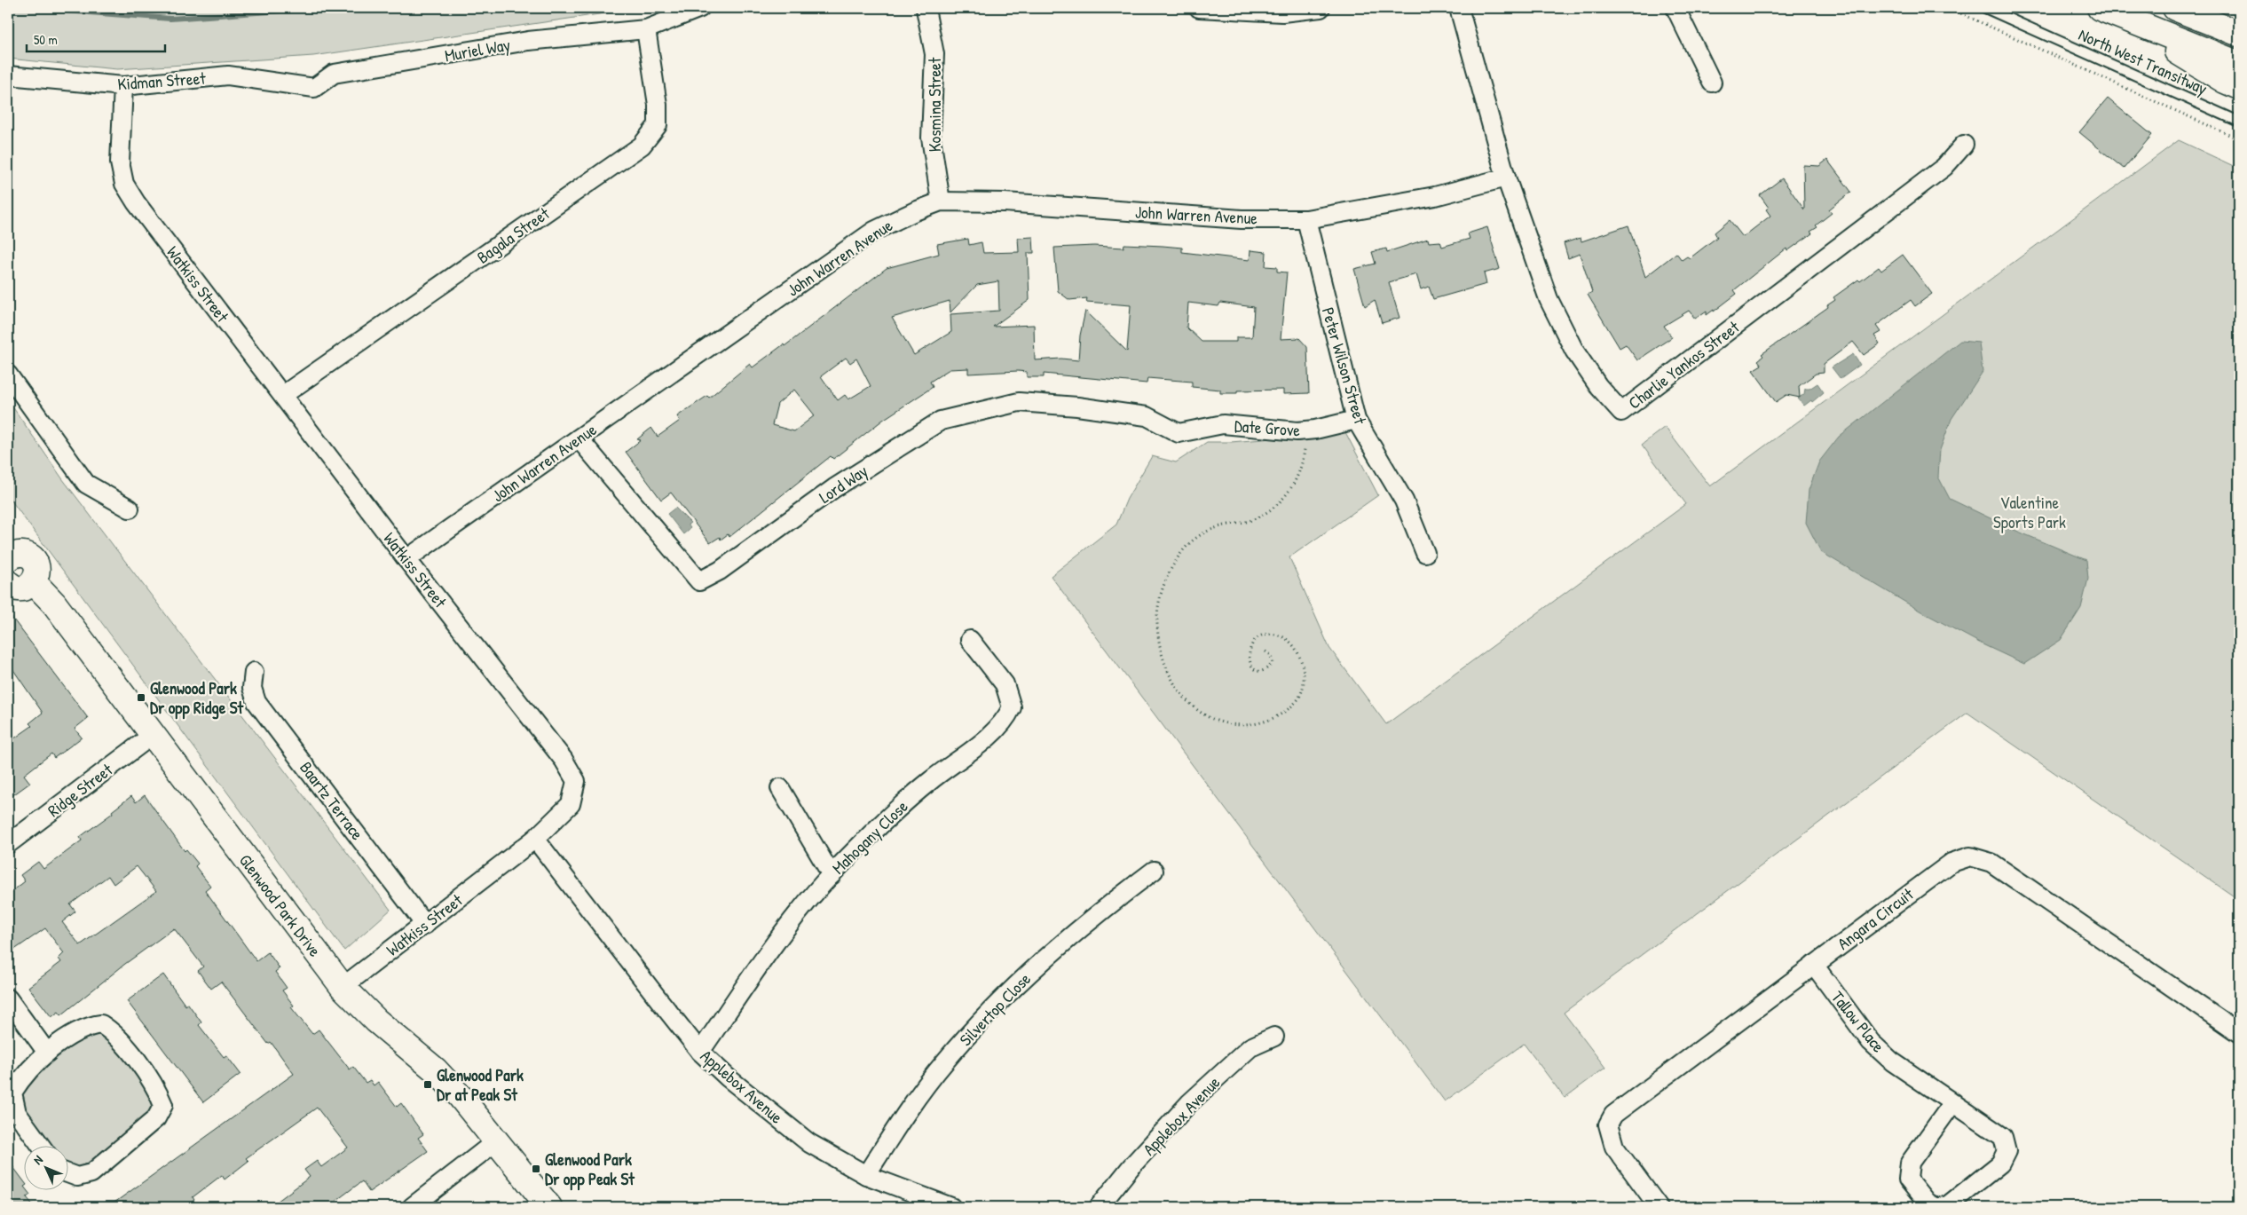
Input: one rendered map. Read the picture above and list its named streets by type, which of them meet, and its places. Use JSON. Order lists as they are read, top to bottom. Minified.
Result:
{"streets":{"main road":["Glenwood Park Drive"],"street":["Muriel Way","Kidman Street","Kosmina Street","John Warren Avenue","Bagala Street","Watkiss Street","Charlie Yankos Street","Peter Wilson Street","Date Grove","Lord Way","Ridge Street","Baartz Terrace","Mahogany Close","Angara Circuit","Silvertop Close","Tallow Place","Applebox Avenue"],"lane":["North West Transitway"]},"crossings":[["Muriel Way","Kidman Street"],["Muriel Way","Bagala Street"],["Kidman Street","Watkiss Street"],["Kosmina Street","John Warren Avenue"],["John Warren Avenue","Watkiss Street"],["John Warren Avenue","Charlie Yankos Street"],["John Warren Avenue","Peter Wilson Street"],["John Warren Avenue","Lord Way"],["Bagala Street","Watkiss Street"],["Watkiss Street","Baartz Terrace"],["Watkiss Street","Glenwood Park Drive"],["Watkiss Street","Applebox Avenue"],["Peter Wilson Street","Date Grove"],["Date Grove","Lord Way"],["Ridge Street","Glenwood Park Drive"],["Mahogany Close","Applebox Avenue"],["Angara Circuit","Tallow Place"],["Silvertop Close","Applebox Avenue"]],"parks":["Valentine Sports Park"],"places":{"transit":["Glenwood Park Dr opp Ridge St","Glenwood Park Dr at Peak St","Glenwood Park Dr opp Peak St"]},"scale_bar":"50 m","north":"top left"}
